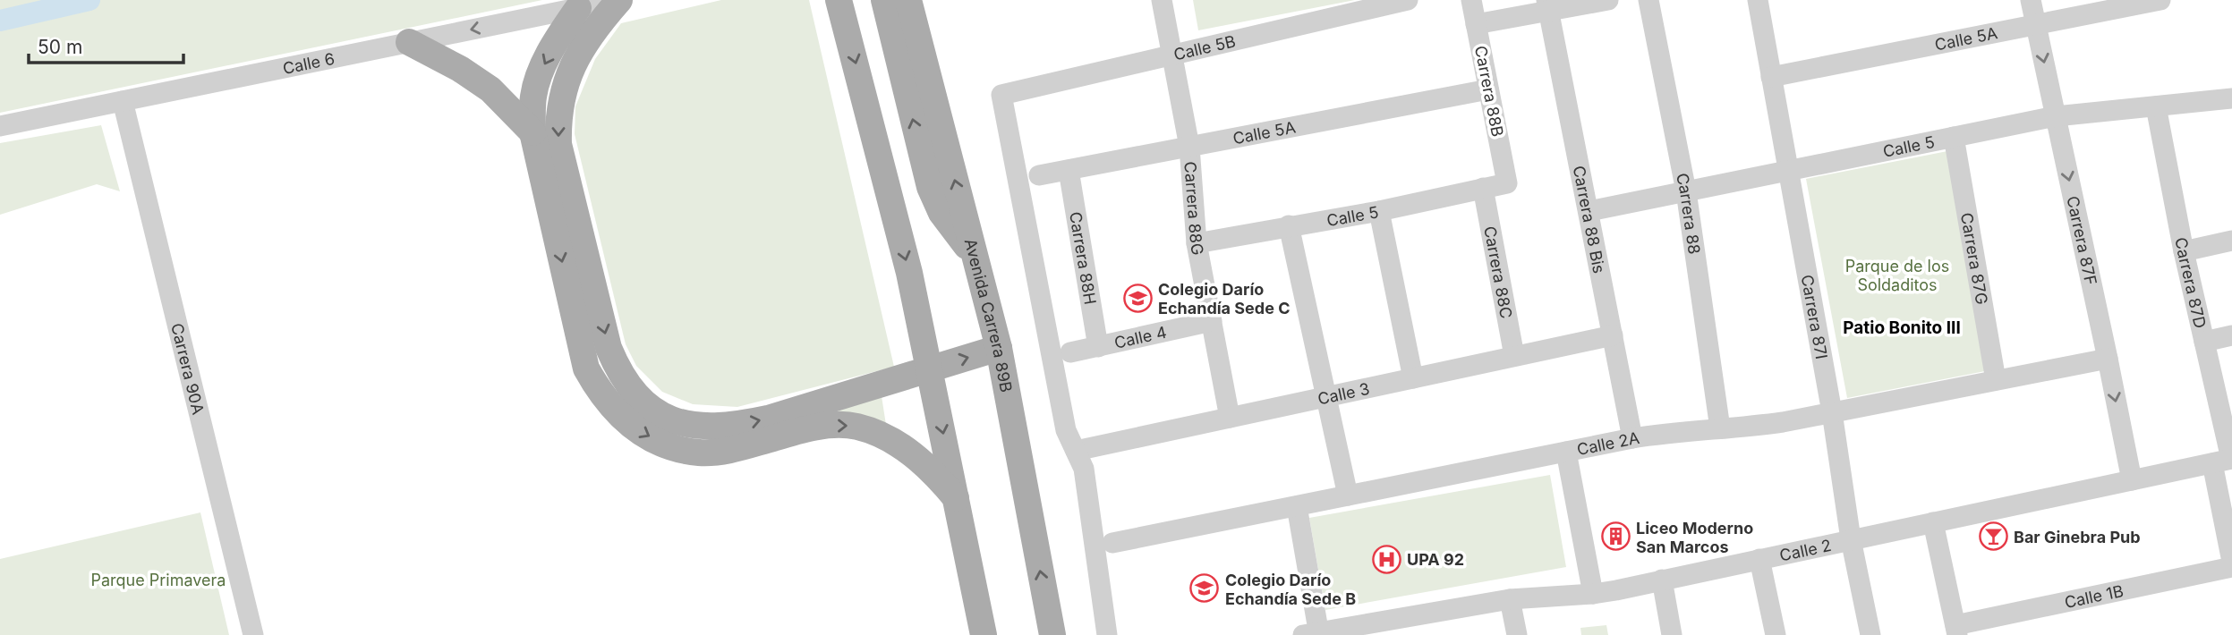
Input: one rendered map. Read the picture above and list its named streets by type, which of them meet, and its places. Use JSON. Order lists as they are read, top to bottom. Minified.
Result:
{"streets":{"main road":["Avenida Carrera 89B"],"street":["Calle 5A","Calle 5B","Calle 6","Carrera 88B","Calle 5","Carrera 88G","Carrera 88","Carrera 88 Bis","Carrera 87F","Carrera 88H","Carrera 87G","Carrera 88C","Carrera 87D","Carrera 87I","Calle 4","Carrera 90A","Calle 3","Calle 2A","Calle 2","Calle 1B"]},"crossings":[["Calle 5A","Carrera 88B"],["Calle 5A","Carrera 88G"],["Calle 5A","Carrera 87F"],["Calle 5A","Carrera 88H"],["Calle 5A","Carrera 87I"],["Calle 5B","Carrera 88G"],["Calle 5B","Calle 3"],["Calle 6","Carrera 90A"],["Carrera 88B","Calle 5"],["Calle 5","Carrera 88G"],["Calle 5","Carrera 88"],["Calle 5","Carrera 88 Bis"],["Calle 5","Carrera 87F"],["Calle 5","Carrera 87G"],["Calle 5","Carrera 88C"],["Calle 5","Carrera 87D"],["Calle 5","Carrera 87I"],["Carrera 88G","Calle 4"],["Carrera 88G","Calle 3"],["Carrera 88","Calle 2A"],["Carrera 88 Bis","Calle 3"],["Carrera 88 Bis","Calle 2A"],["Carrera 87F","Calle 2A"],["Carrera 87F","Calle 2"],["Carrera 88H","Calle 4"],["Carrera 87G","Calle 2A"],["Carrera 88C","Calle 3"],["Carrera 87D","Calle 2"],["Carrera 87I","Calle 2A"],["Carrera 87I","Calle 2"]],"one_way":["Carrera 87F"],"districts":["Patio Bonito III"],"parks":["Parque de los Soldaditos","Parque Primavera"],"places":{"school or university":["Colegio Darío Echandía Sede C","Colegio Darío Echandía Sede B"],"building":["Liceo Moderno San Marcos"],"bar":["Bar Ginebra Pub"],"hospital":["UPA 92"]},"scale_bar":"50 m"}
